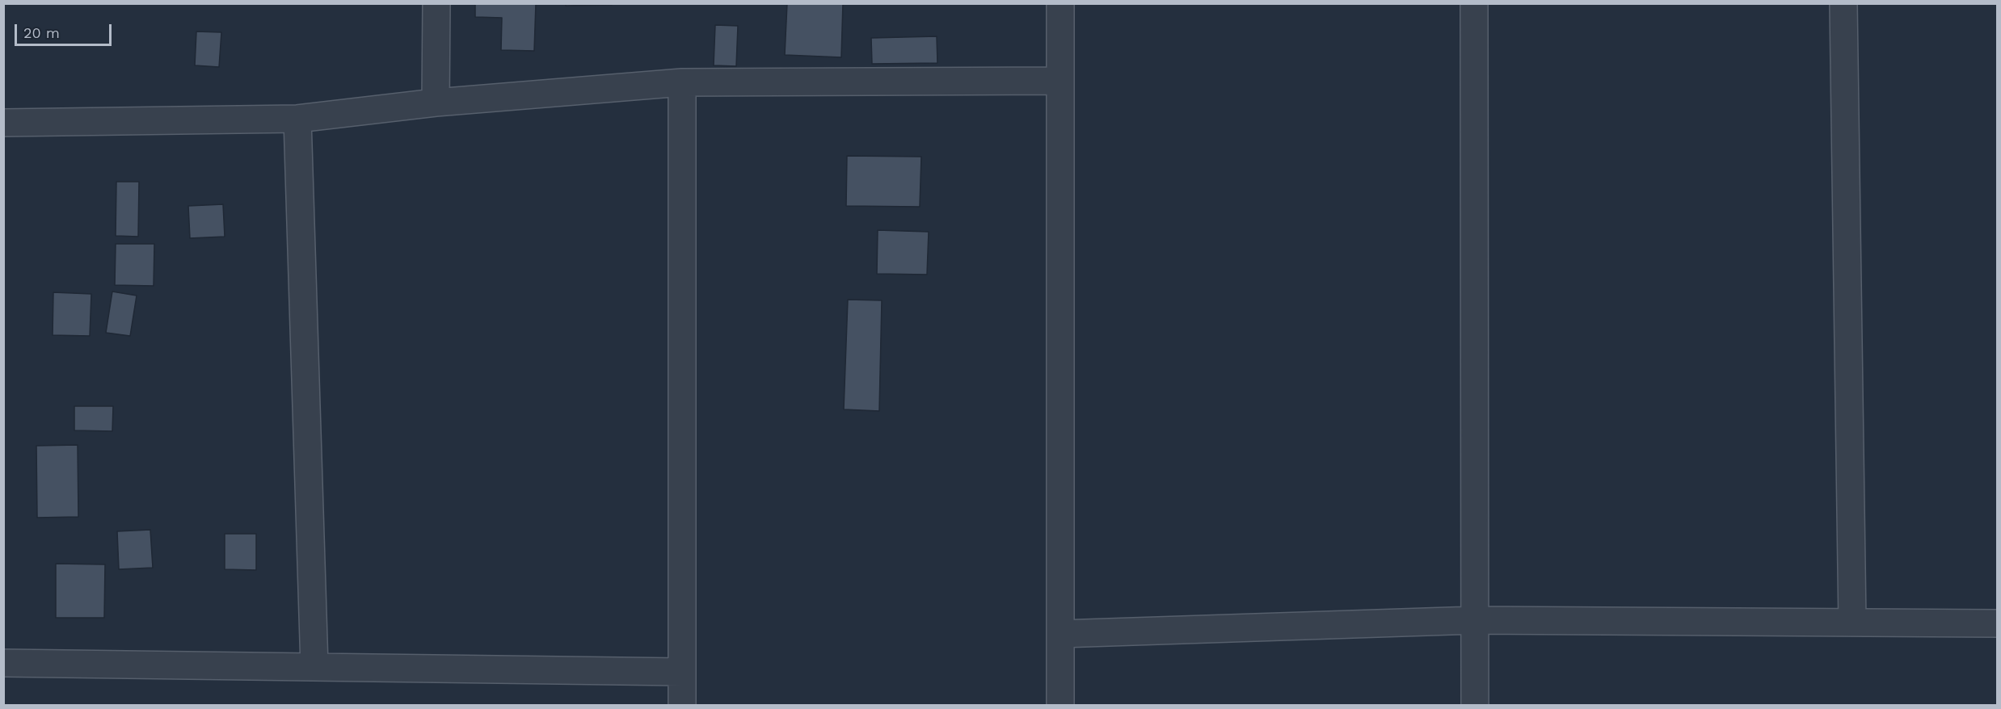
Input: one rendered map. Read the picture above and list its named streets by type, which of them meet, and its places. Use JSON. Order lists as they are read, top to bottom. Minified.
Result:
{"scale_bar":"20 m"}
